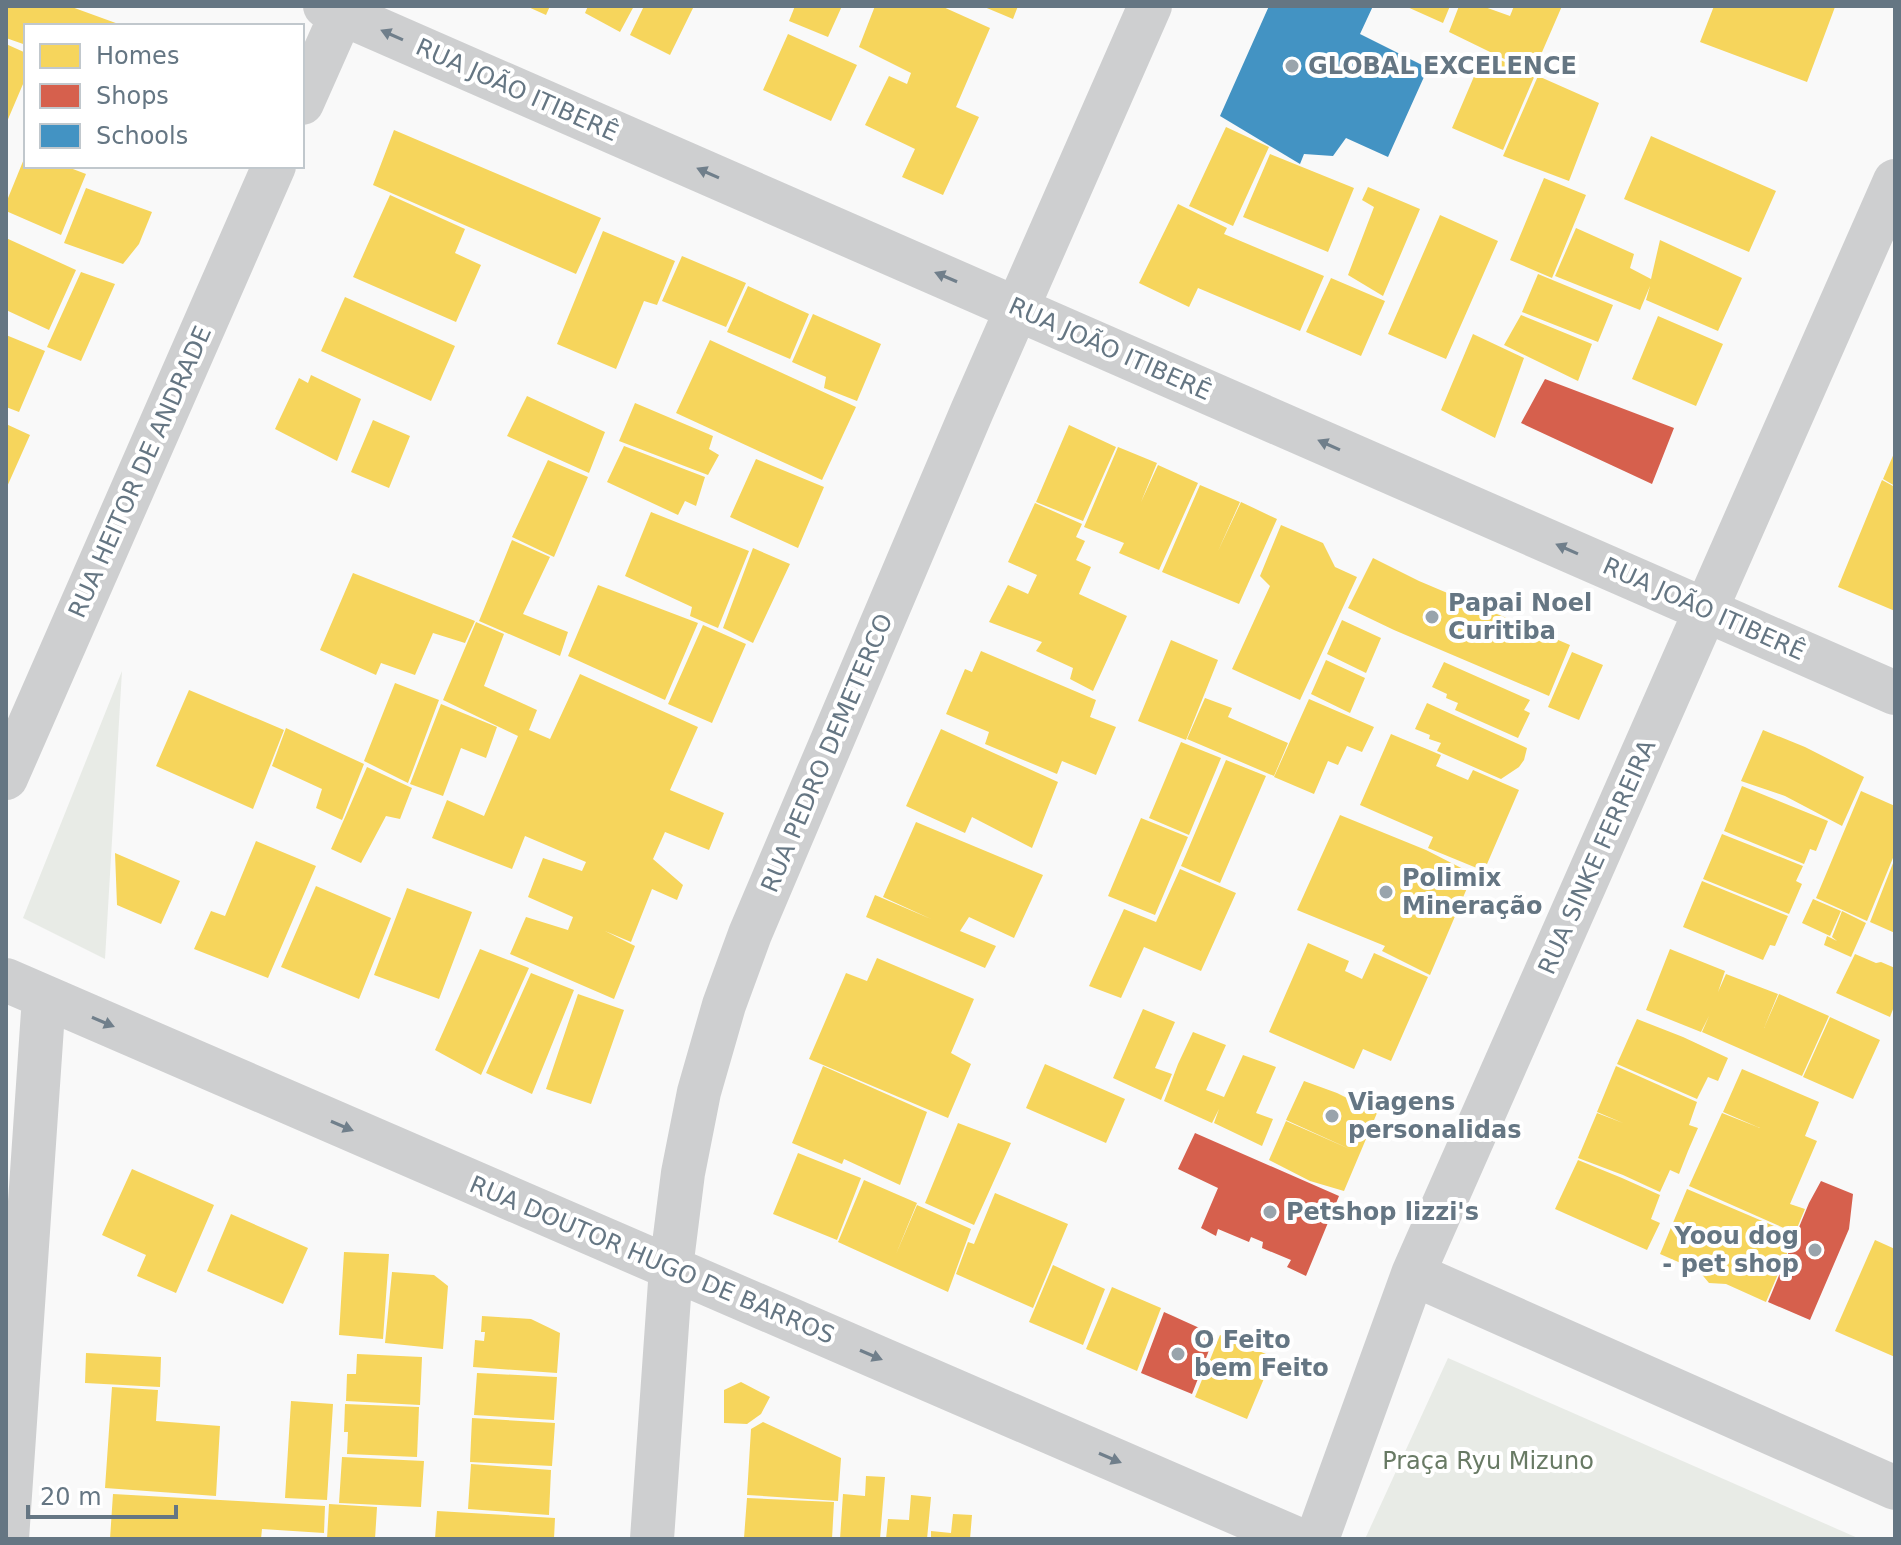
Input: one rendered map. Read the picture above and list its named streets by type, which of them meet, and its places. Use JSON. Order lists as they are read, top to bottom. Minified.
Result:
{"streets":{"street":["RUA JOÃO ITIBERÊ","RUA HEITOR DE ANDRADE","RUA PEDRO DEMETERCO","RUA SINKE FERREIRA","RUA DOUTOR HUGO DE BARROS"]},"crossings":[["RUA JOÃO ITIBERÊ","RUA PEDRO DEMETERCO"],["RUA JOÃO ITIBERÊ","RUA SINKE FERREIRA"],["RUA PEDRO DEMETERCO","RUA DOUTOR HUGO DE BARROS"]],"one_way":["RUA JOÃO ITIBERÊ","RUA DOUTOR HUGO DE BARROS"],"parks":["Praça Ryu Mizuno"],"places":["GLOBAL EXCELENCE","Papai Noel Curitiba","Polimix Mineração","Viagens personalidas","Petshop lizzi's","Yoou dog - pet shop","O Feito bem Feito"],"legend":["Homes","Shops","Schools"],"scale_bar":"20 m"}
